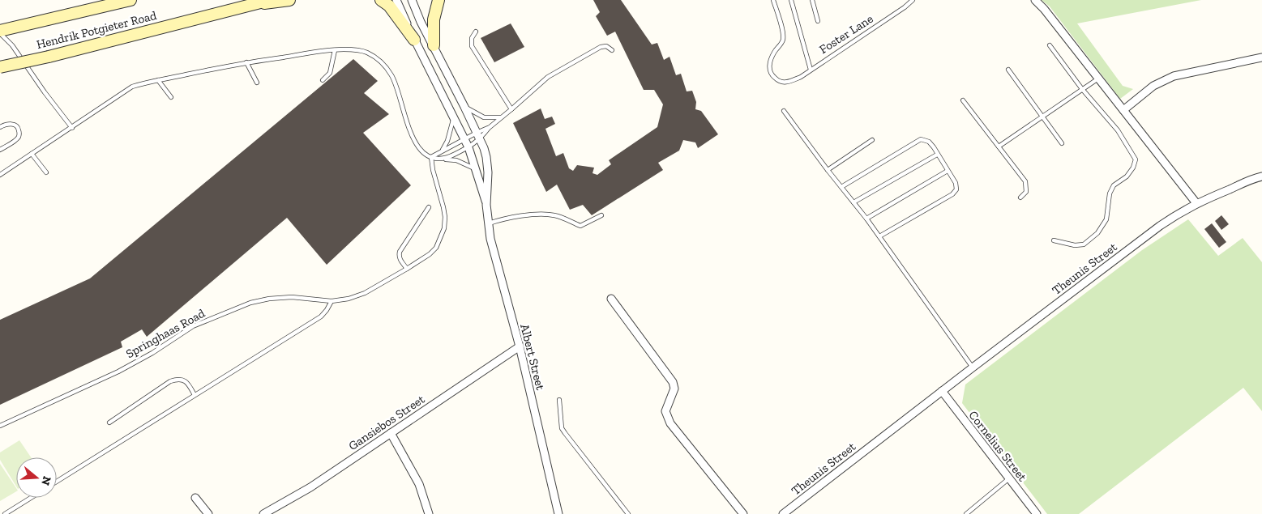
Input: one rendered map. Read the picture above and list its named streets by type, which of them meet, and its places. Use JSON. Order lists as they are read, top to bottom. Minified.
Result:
{"streets":{"main road":["Hendrik Potgieter Road"],"street":["Theunis Street","Albert Street","Gansiebos Street","Cornelius Street"],"lane":["Foster Lane","Springhaas Road"]},"crossings":[["Theunis Street","Cornelius Street"],["Albert Street","Gansiebos Street"]],"north":"right"}
